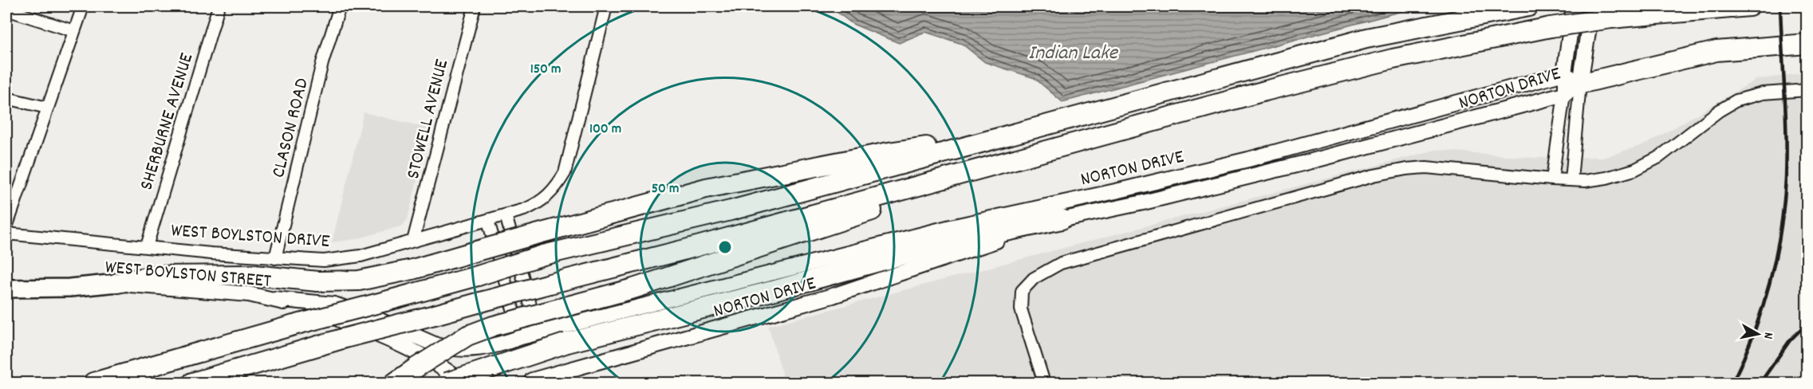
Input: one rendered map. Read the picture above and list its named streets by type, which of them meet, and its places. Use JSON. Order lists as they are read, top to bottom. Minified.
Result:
{"streets":{"main road":["NORTON DRIVE","WEST BOYLSTON STREET"],"street":["STOWELL AVENUE","SHERBURNE AVENUE","CLASON ROAD","WEST BOYLSTON DRIVE"]},"crossings":[["NORTON DRIVE","WEST BOYLSTON STREET"],["STOWELL AVENUE","WEST BOYLSTON DRIVE"],["SHERBURNE AVENUE","WEST BOYLSTON DRIVE"],["CLASON ROAD","WEST BOYLSTON DRIVE"]],"water":["Indian Lake"],"north":"right","rings":["150 m","100 m","50 m"]}
